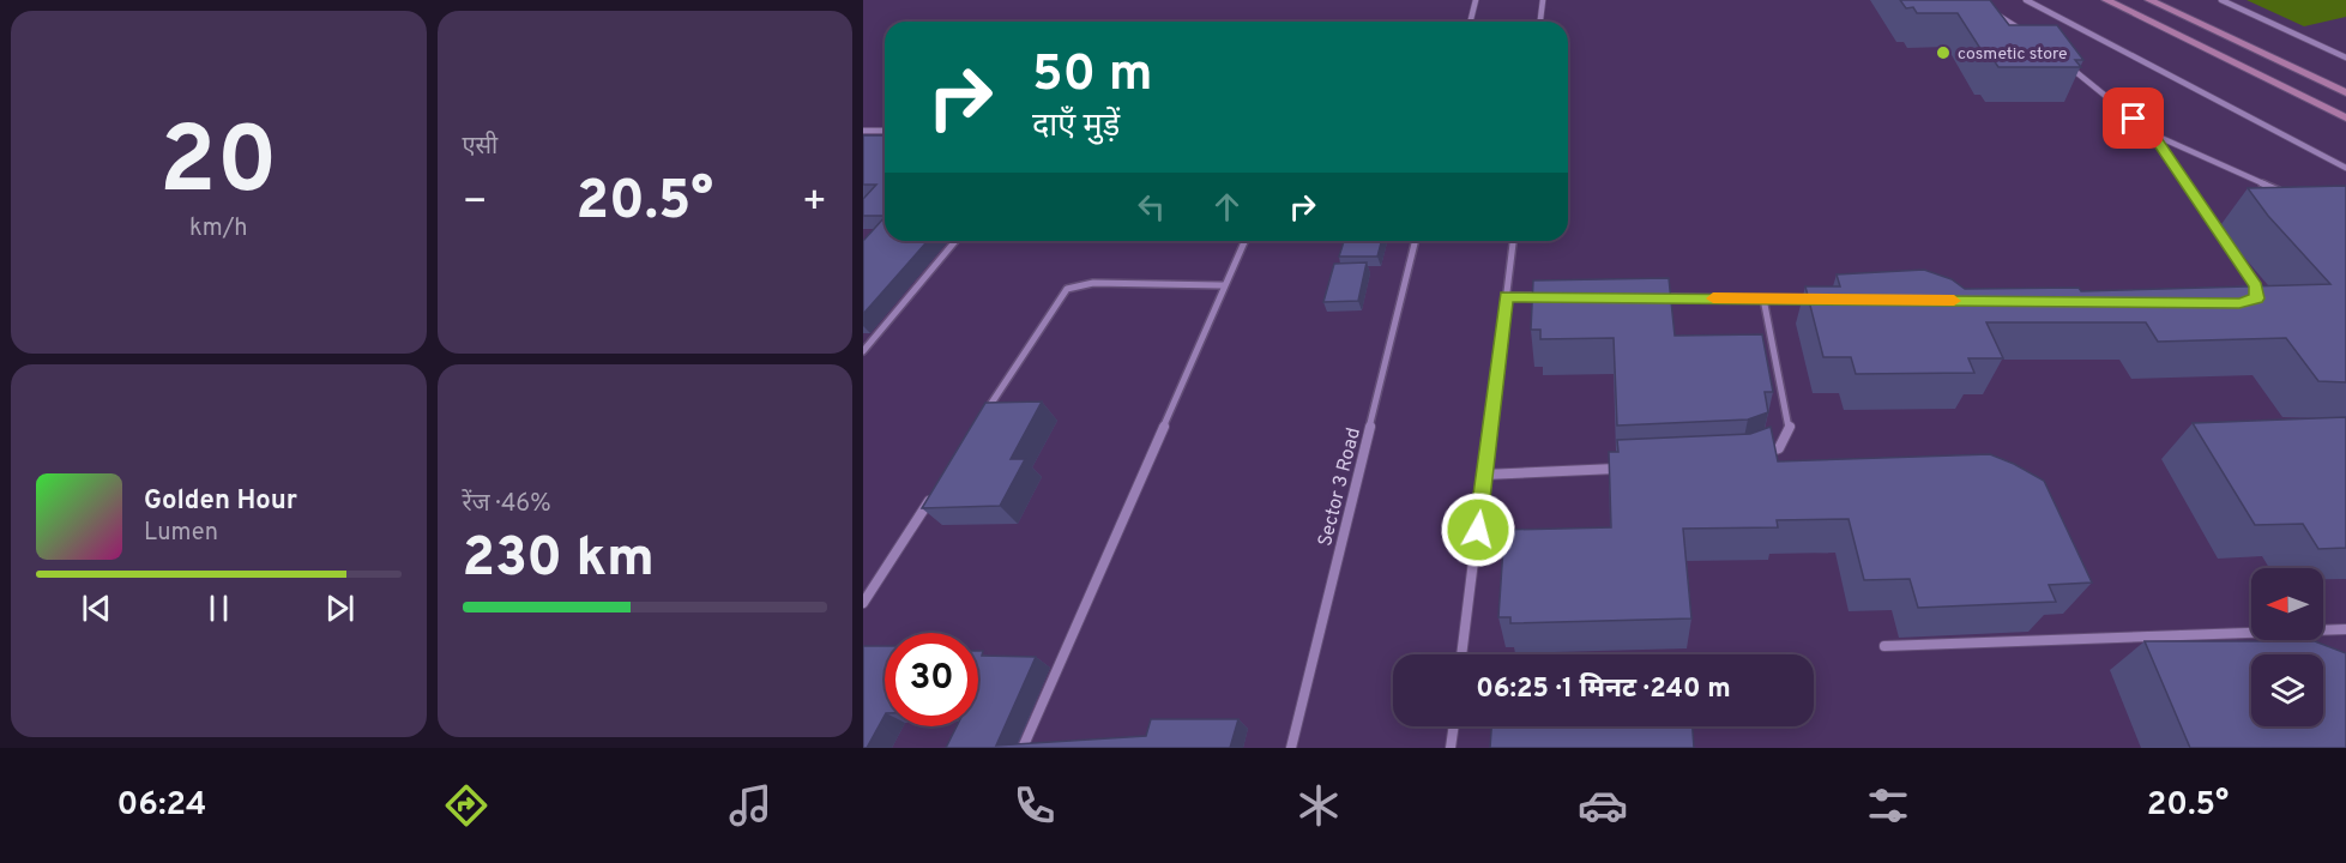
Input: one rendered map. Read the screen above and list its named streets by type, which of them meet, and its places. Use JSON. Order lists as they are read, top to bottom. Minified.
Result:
{"streets":{"street":["Sector 3 Road"]},"places":["cosmetic store"],"north":"left","page":{"tile":[["20","km/h"],"एसी",["रेंज · 46%","230 km"]],"turn":["50 m","दाएँ मुड़ें"],"heat":["−","20.5°","+"],"song":["Golden Hour","Lumen"],"limit":"30","trip":"06:25 · 1 मिनट · 240 m","tabs":["06:24","20.5°"]}}
